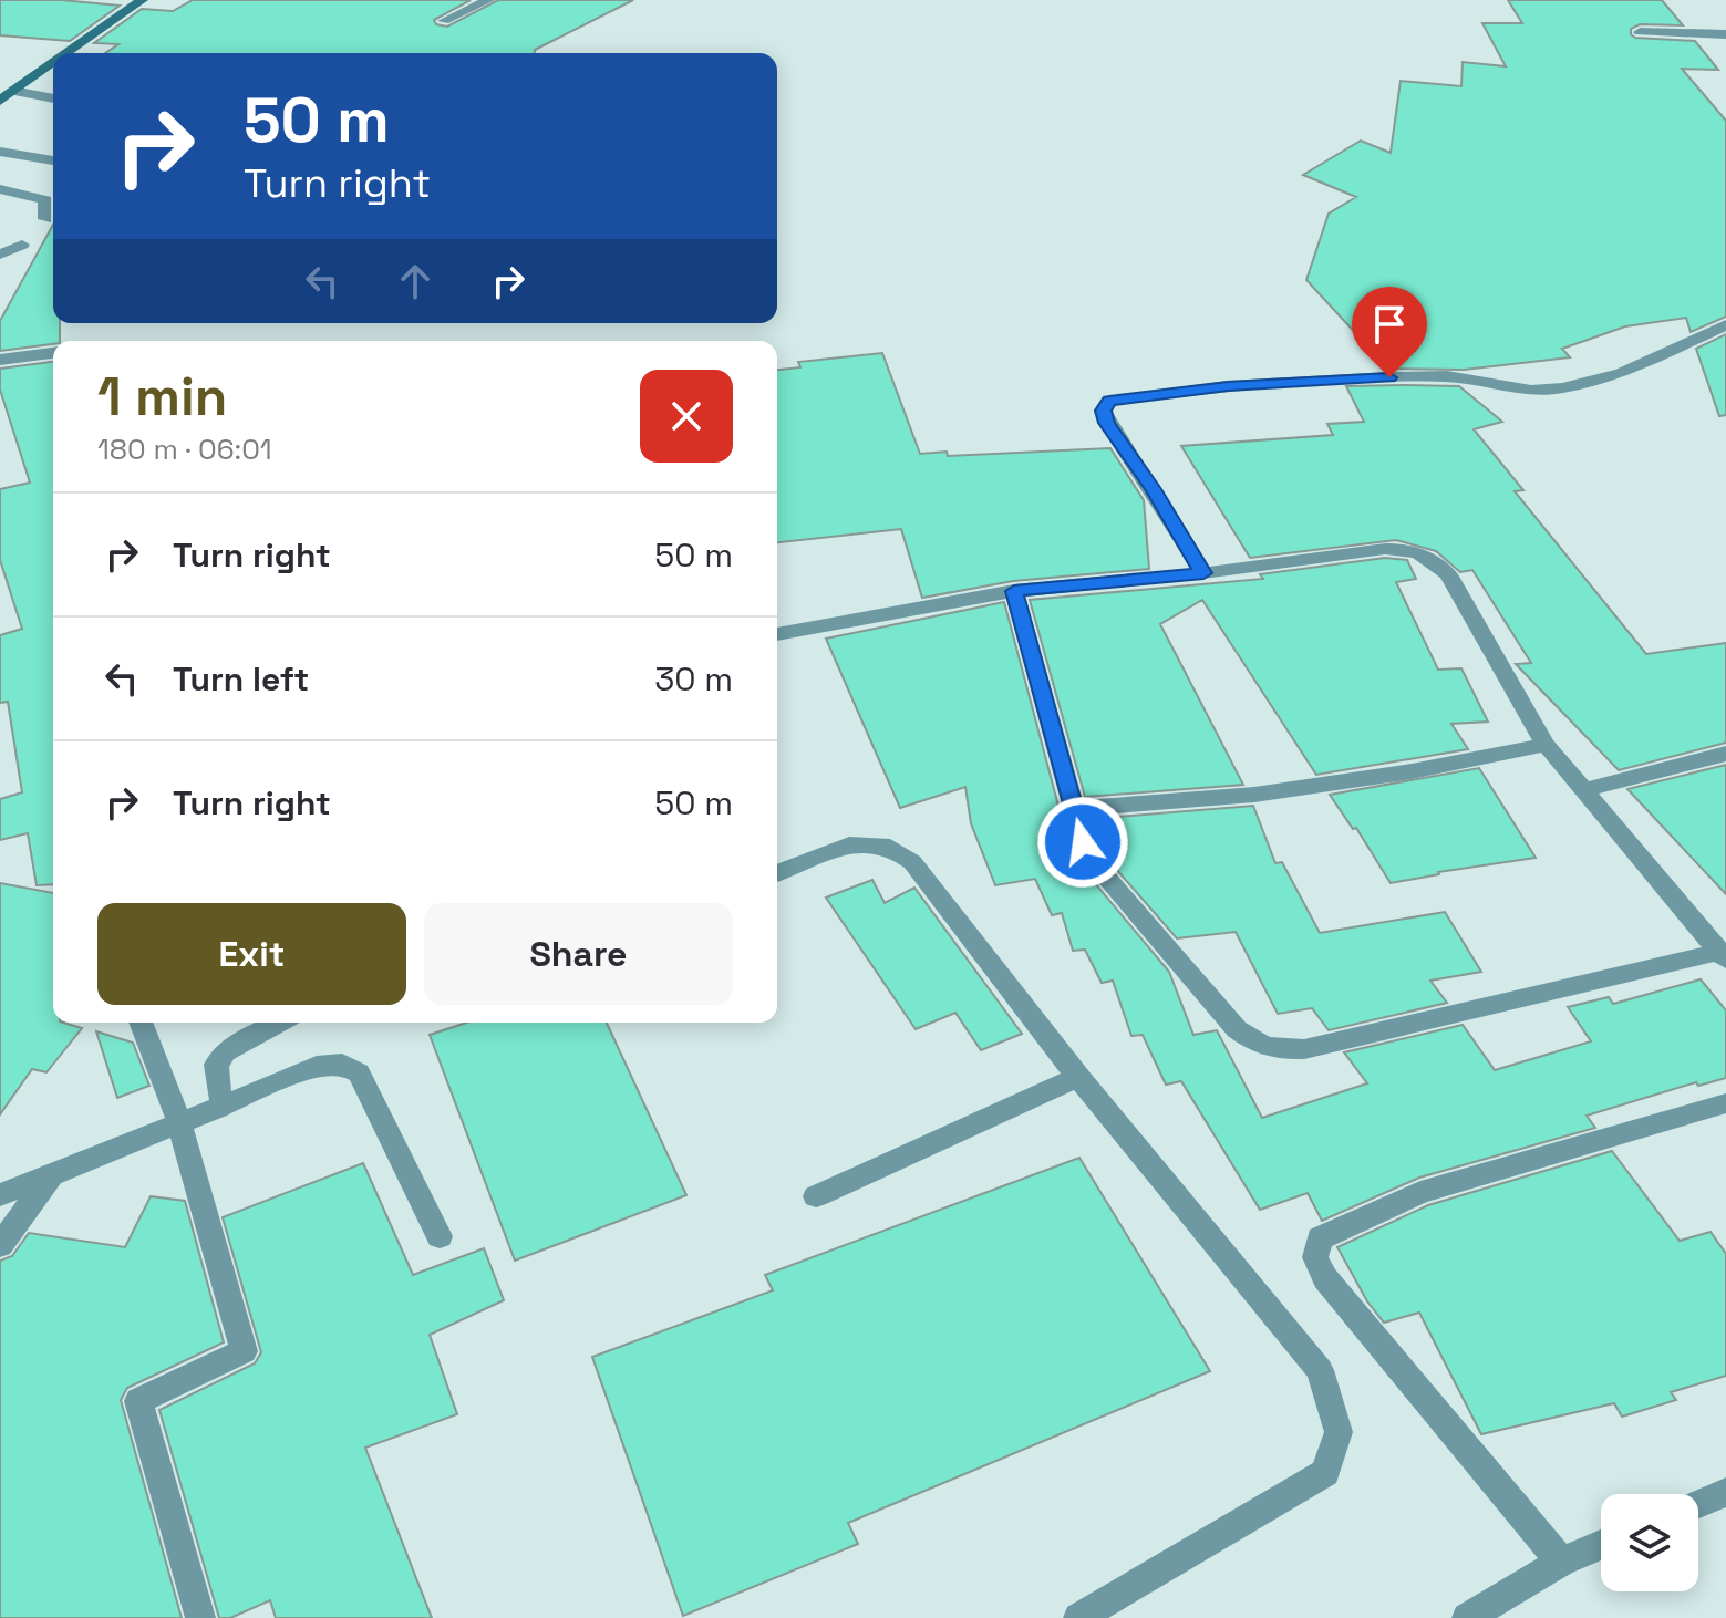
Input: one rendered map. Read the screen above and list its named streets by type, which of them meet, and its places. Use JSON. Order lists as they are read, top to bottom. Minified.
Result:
{"page":{"turn":["50 m","Turn right"],"heading":["1 min","180 m · 06:01"],"list":[{"name":"Turn right","value":"50 m"},{"name":"Turn left","value":"30 m"},{"name":"Turn right","value":"50 m"}],"buttons":["Exit","Share"]}}
